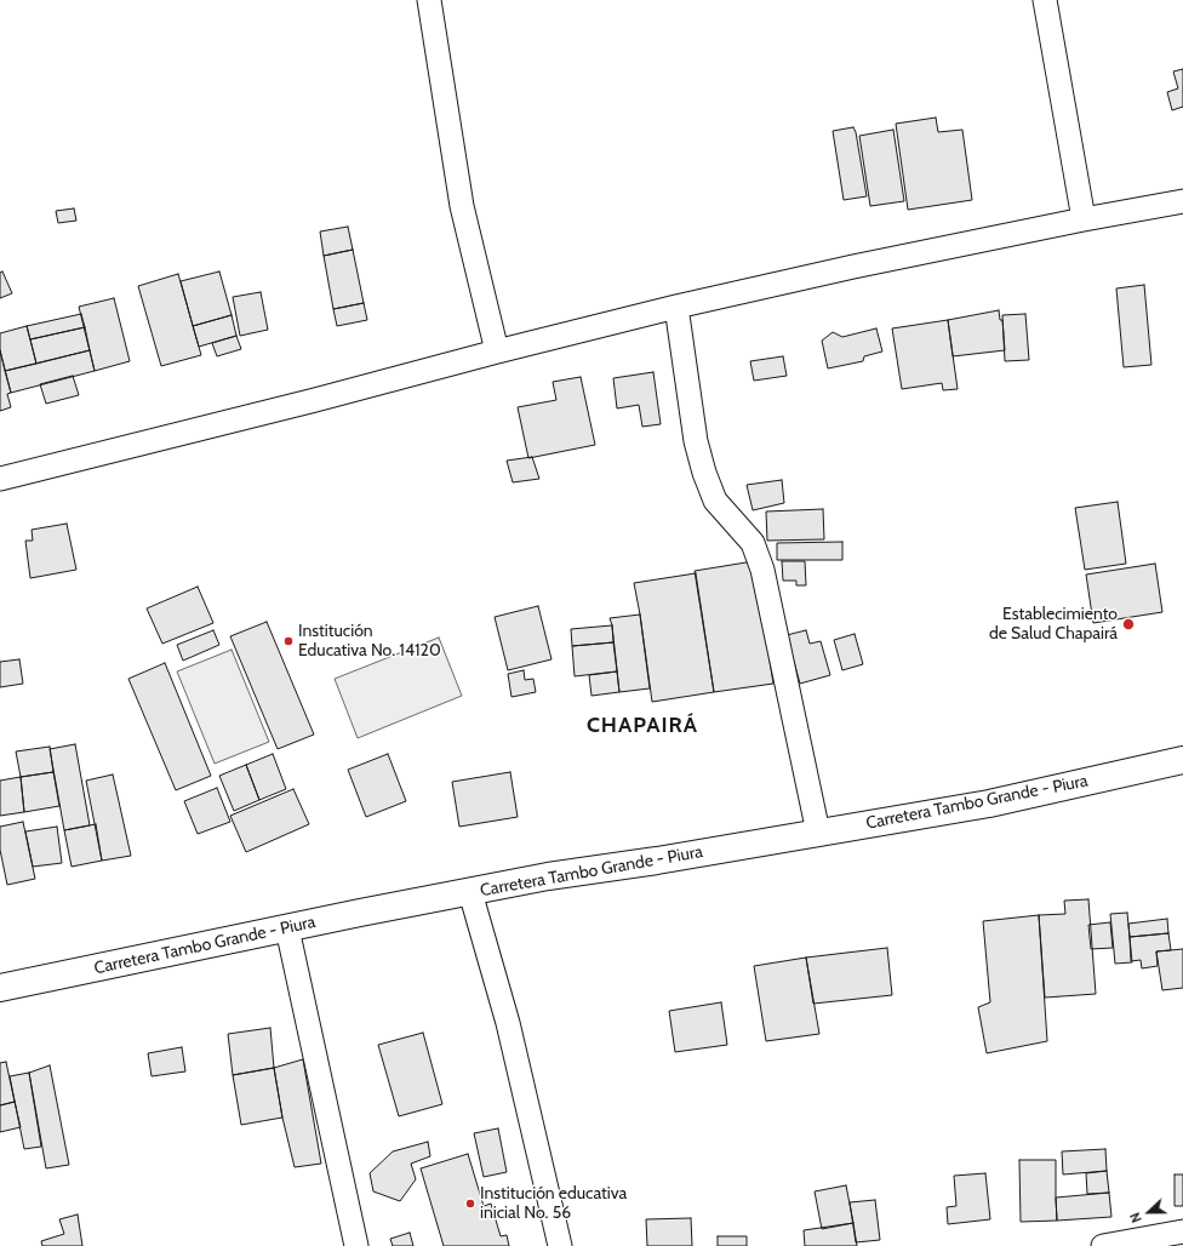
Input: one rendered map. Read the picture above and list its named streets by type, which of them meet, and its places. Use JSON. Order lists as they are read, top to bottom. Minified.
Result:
{"streets":{"main road":["Carretera Tambo Grande - Piura"]},"districts":["CHAPAIRÁ"],"places":["Establecimiento de Salud Chapairá","Institución Educativa No. 14120","Institución educativa inicial No. 56"],"north":"left"}
